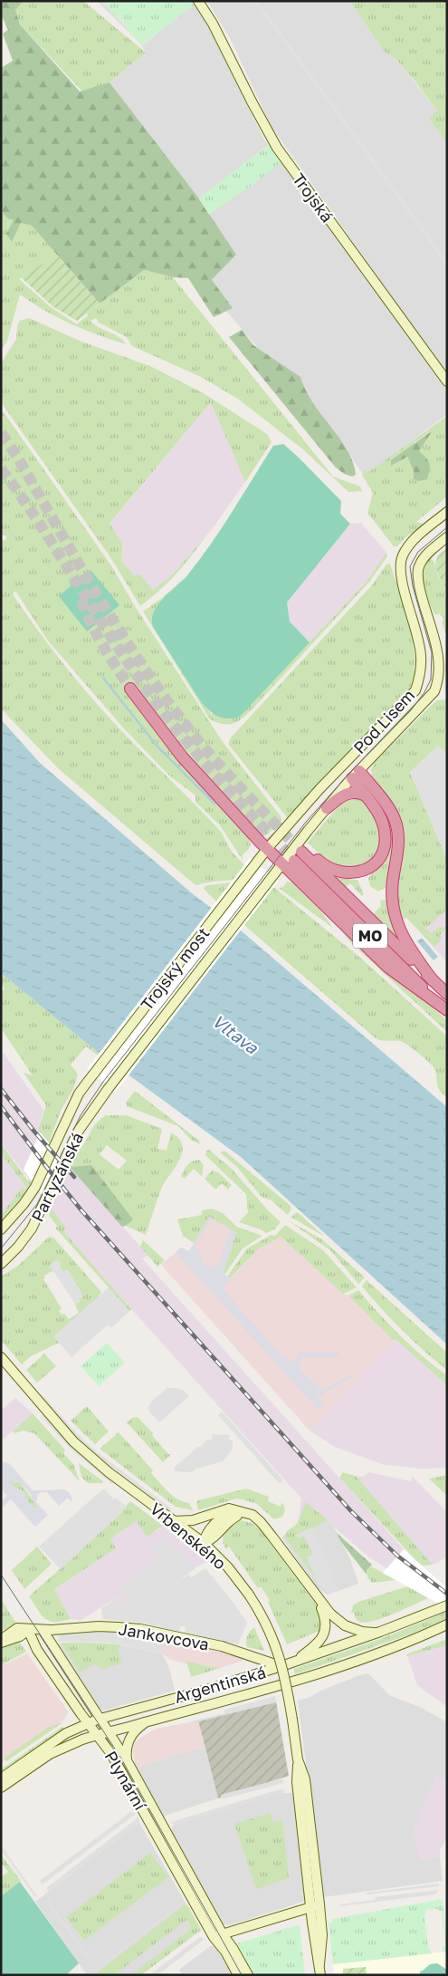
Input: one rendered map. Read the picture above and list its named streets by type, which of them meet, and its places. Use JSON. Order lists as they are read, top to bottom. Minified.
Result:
{"streets":{"highway":["MO"],"main road":["Trojská","Pod Lisem","Trojský most","Partyzánská","Vrbenského","Jankovcova","Argentinská","Plynární"]},"crossings":[["Pod Lisem","Trojský most"],["Trojský most","Partyzánská"],["Jankovcova","Argentinská"],["Jankovcova","Plynární"],["Argentinská","Plynární"]],"water":["Vltava"]}
